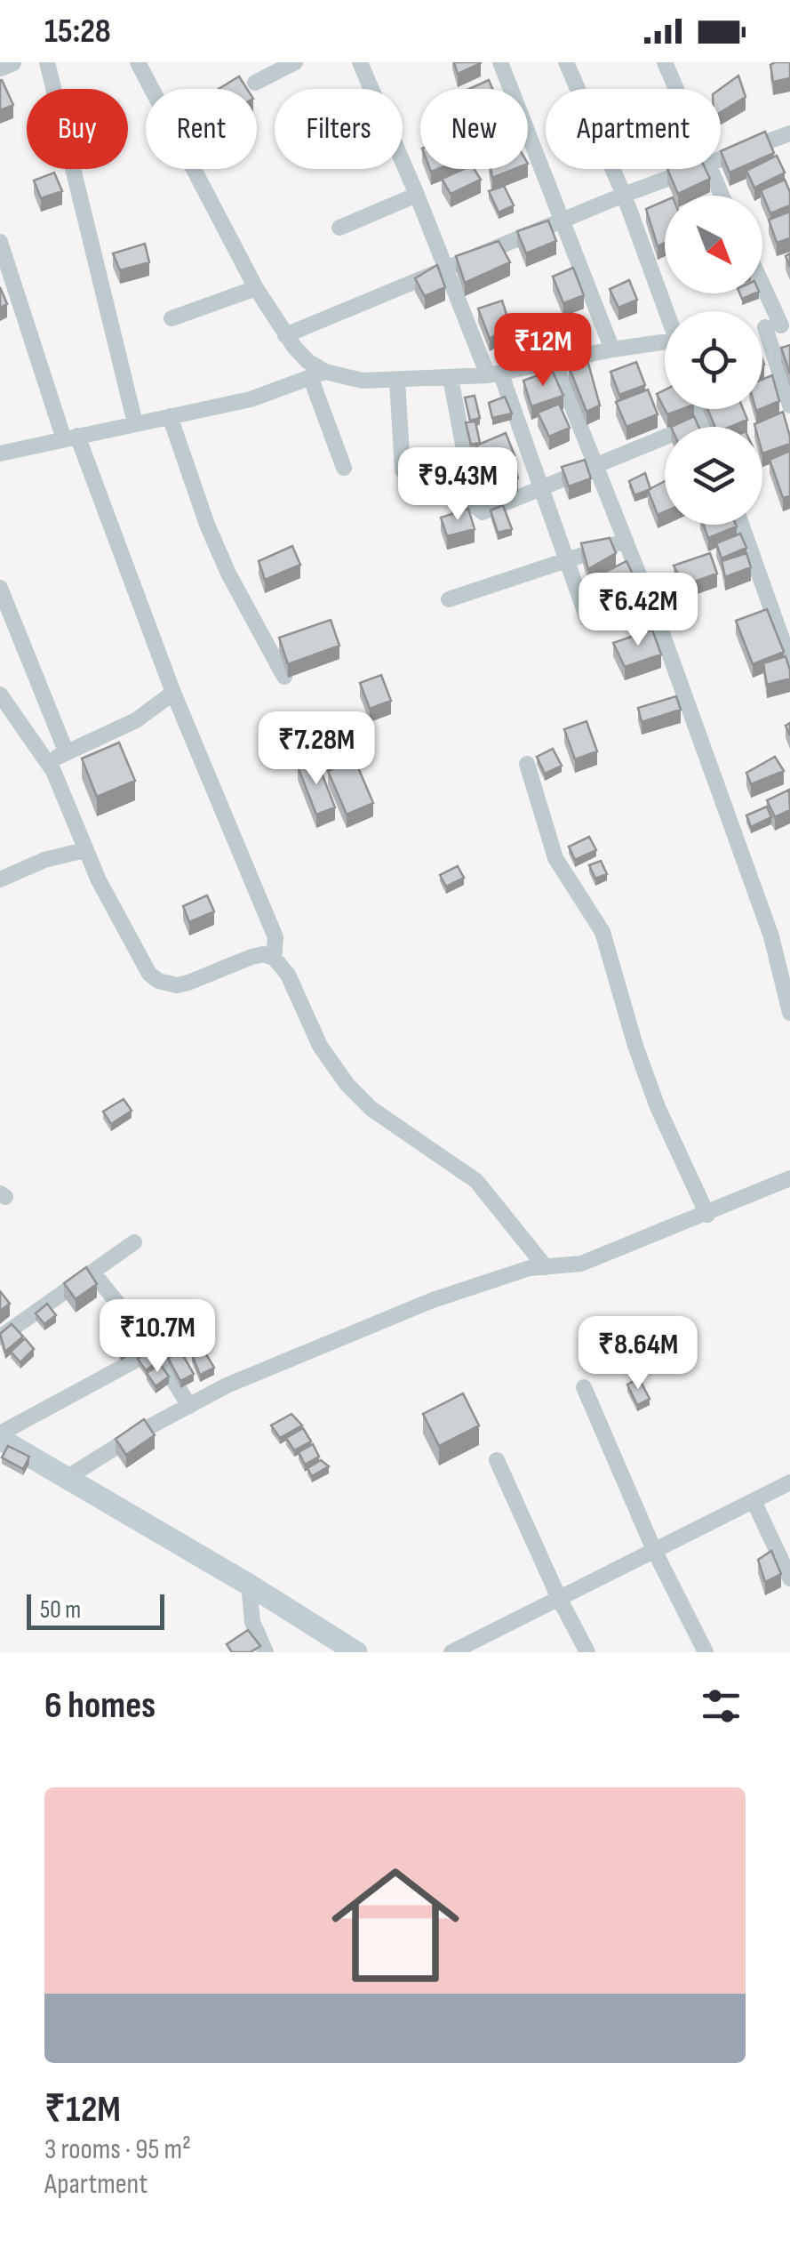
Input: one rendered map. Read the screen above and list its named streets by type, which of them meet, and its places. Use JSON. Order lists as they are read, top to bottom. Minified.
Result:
{"scale_bar":"50 m","north":"bottom right","page":{"status":"15:28","chip":["Buy","Rent","Filters","New","Apartment"],"price":["₹12M","₹9.43M","₹6.42M","₹7.28M","₹10.7M","₹8.64M"],"scale":"50 m","heading":"6 homes","list":[{"name":"₹12M","note":"3 rooms · 95 m² · Apartment"}]}}
